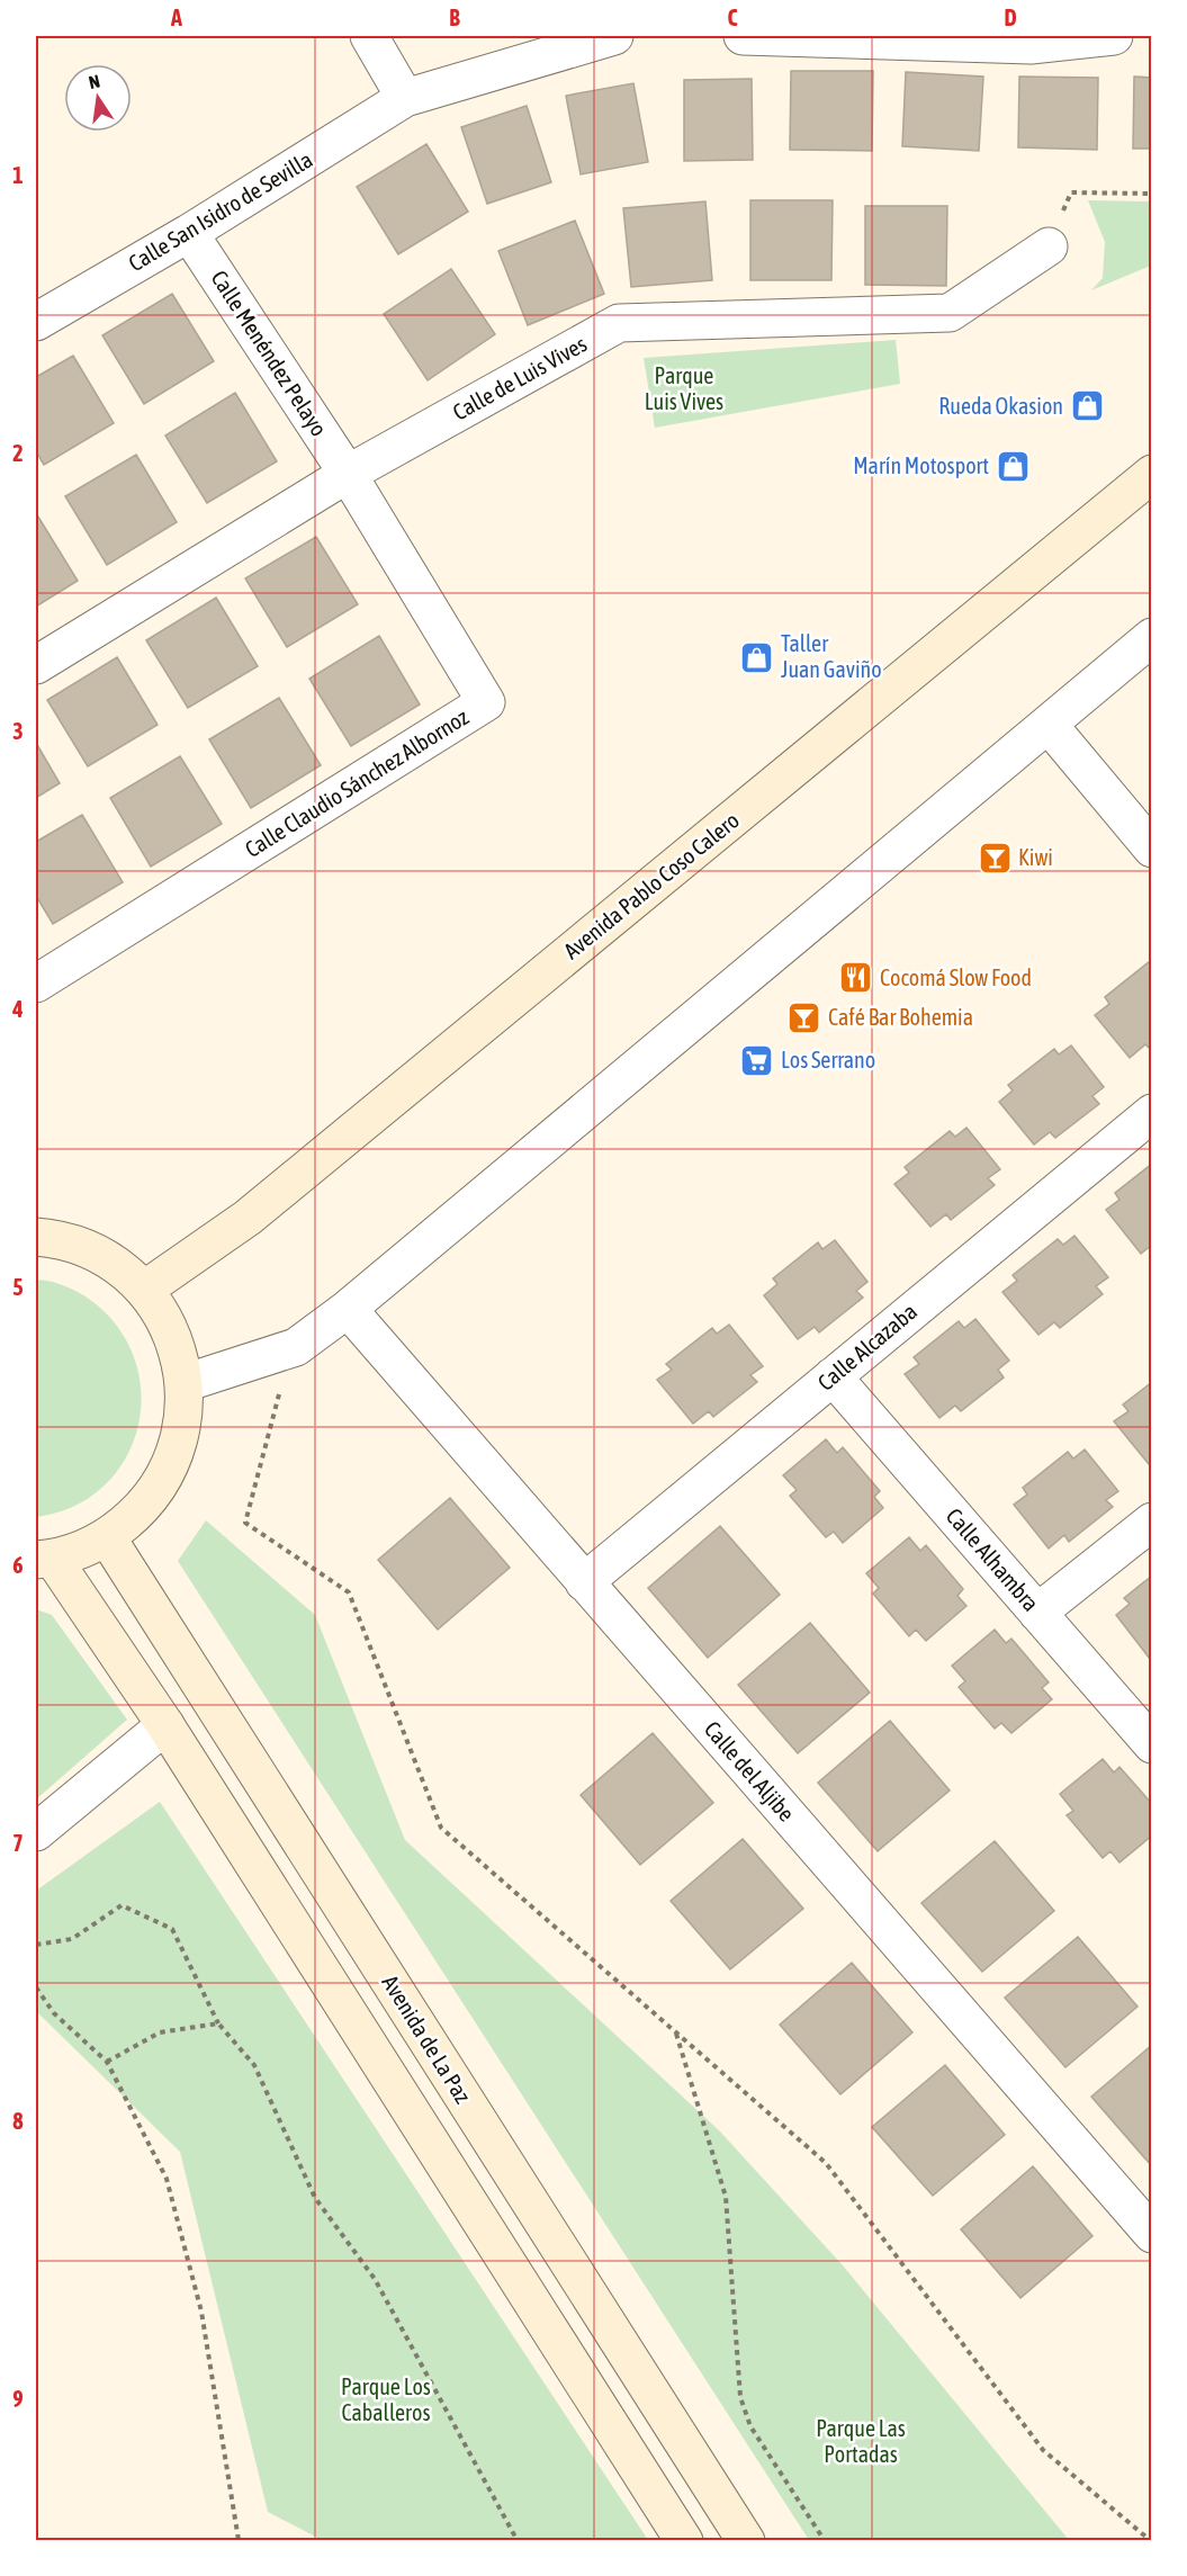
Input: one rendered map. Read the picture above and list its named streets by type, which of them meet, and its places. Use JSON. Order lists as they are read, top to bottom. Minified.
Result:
{"streets":{"street":["Calle San Isidro de Sevilla","Calle Menéndez Pelayo","Calle de Luis Vives","Calle Claudio Sánchez Albornoz","Avenida Pablo Coso Calero","Calle Alcazaba","Calle Alhambra","Calle del Aljibe","Avenida de La Paz"]},"crossings":[["Calle San Isidro de Sevilla","Calle Menéndez Pelayo"],["Calle Menéndez Pelayo","Calle de Luis Vives"],["Calle Menéndez Pelayo","Calle Claudio Sánchez Albornoz"],["Calle de Luis Vives","Calle Claudio Sánchez Albornoz"],["Calle Alcazaba","Calle Alhambra"],["Calle Alcazaba","Calle del Aljibe"]],"parks":["Parque Luis Vives","Parque Los Caballeros","Parque Las Portadas"],"places":{"shop":["Rueda Okasion","Marín Motosport","Taller Juan Gaviño"],"bar":["Kiwi","Café Bar Bohemia"],"restaurant":["Cocomá Slow Food"],"supermarket":["Los Serrano"]},"north":"top","grid":{"columns":["A","B","C","D"],"rows":["1","2","3","4","5","6","7","8","9"]}}
